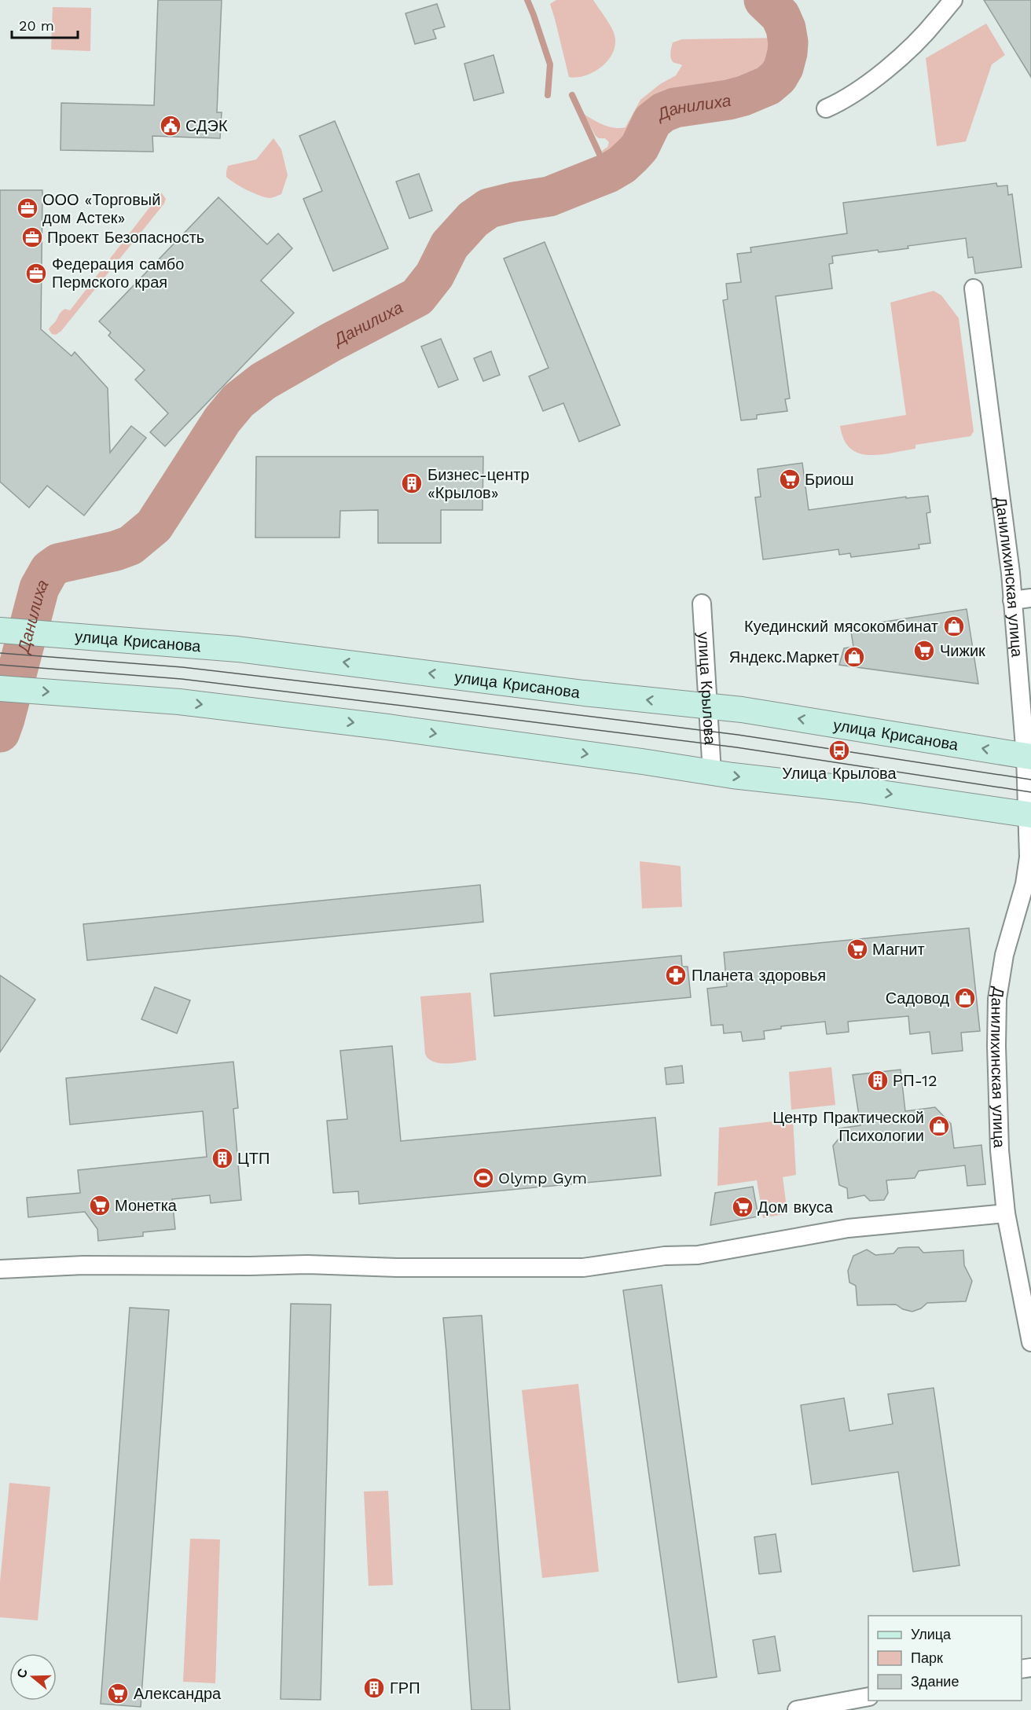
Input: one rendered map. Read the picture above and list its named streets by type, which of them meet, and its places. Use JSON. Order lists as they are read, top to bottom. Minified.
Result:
{"streets":{"main road":["улица Крисанова"],"street":["Данилихинская улица","улица Крылова"]},"crossings":[["Данилихинская улица","улица Крисанова"],["улица Крисанова","улица Крылова"]],"water":["Данилиха"],"places":{"public building":["СДЭК"],"office":["ООО «Торговый дом Астек»","Проект Безопасность","Федерация самбо Пермского края"],"supermarket":["Бриош","Чижик","Магнит","Монетка","Дом вкуса","Александра"],"building":["Бизнес-центр «Крылов»","РП-12","ЦТП","ГРП"],"shop":["Куединский мясокомбинат","Яндекс.Маркет","Садовод","Центр Практической Психологии"],"bus stop":["Улица Крылова"],"pharmacy":["Планета здоровья"],"sports":["Olymp Gym"]},"legend":["Улица","Парк","Здание"],"scale_bar":"20 m","north":"left"}
